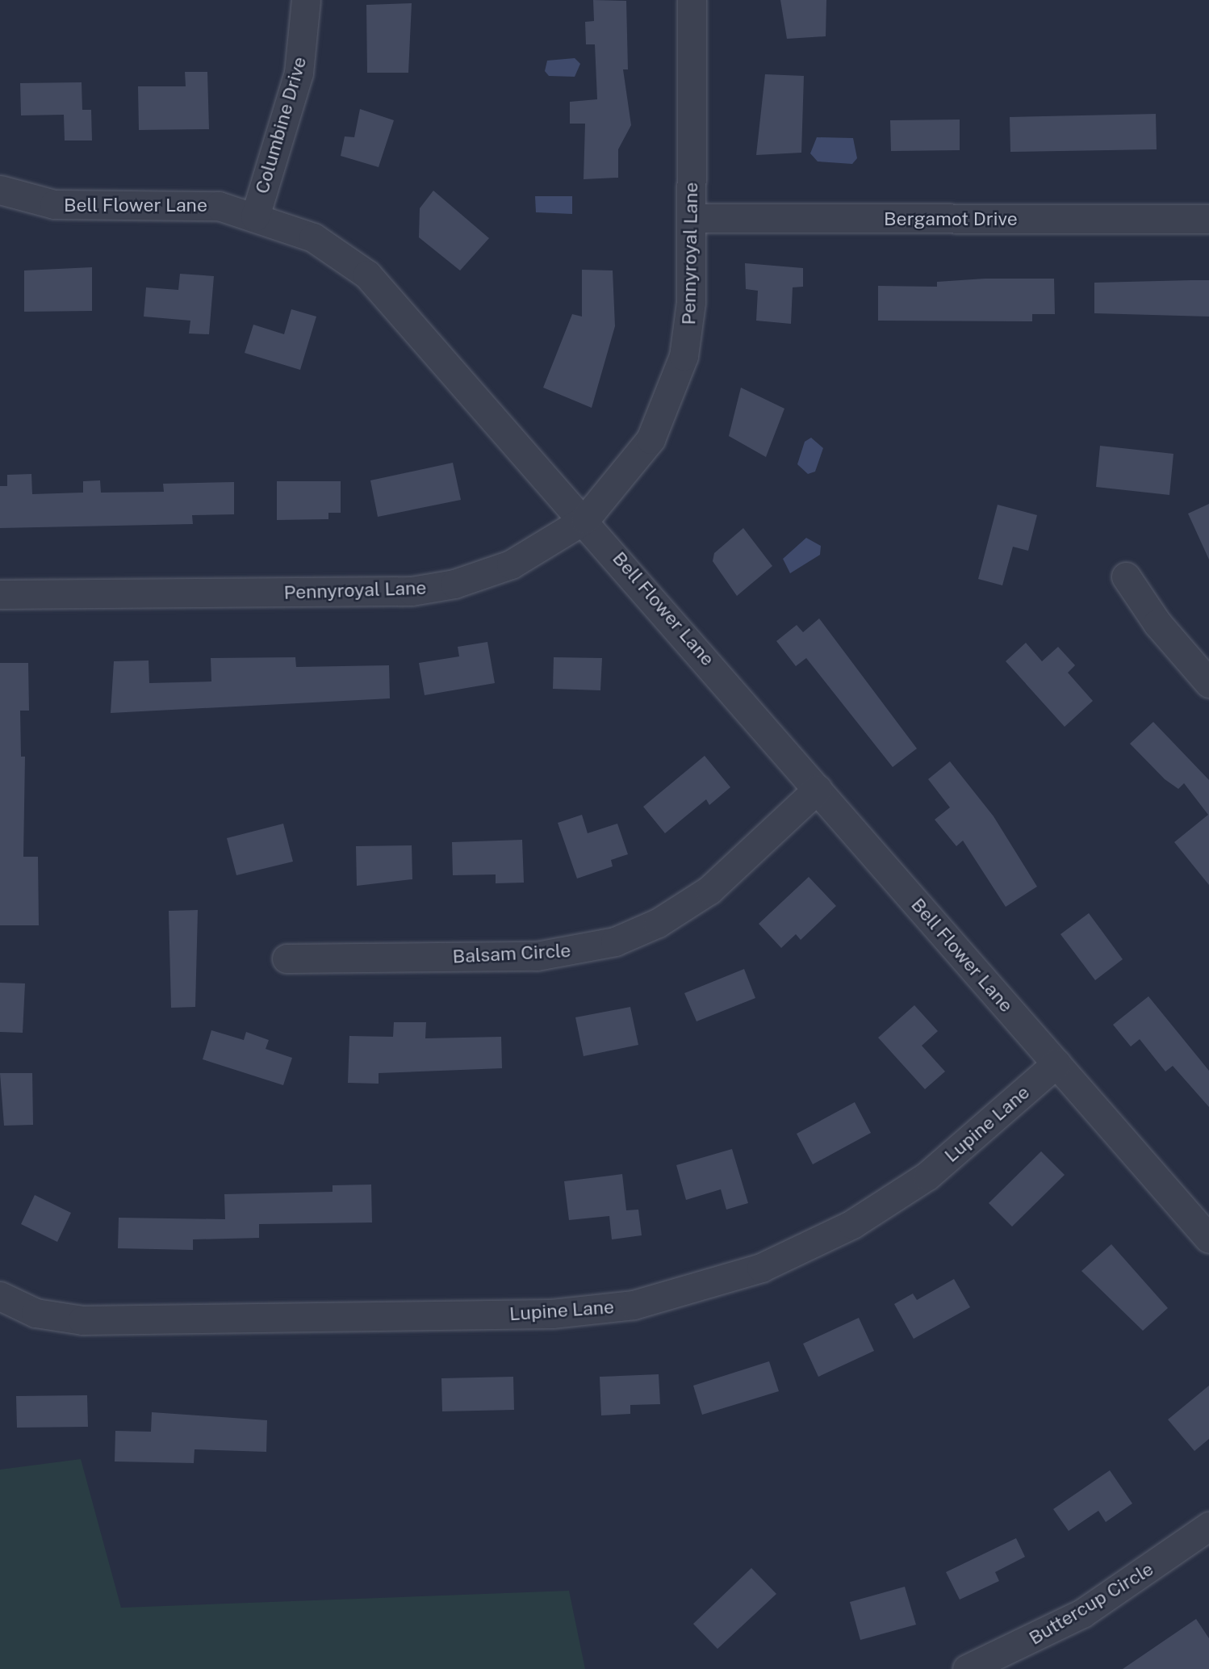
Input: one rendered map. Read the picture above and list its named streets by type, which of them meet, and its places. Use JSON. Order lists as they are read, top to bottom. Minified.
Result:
{"streets":{"street":["Columbine Drive","Bell Flower Lane","Bergamot Drive","Pennyroyal Lane","Balsam Circle","Lupine Lane","Buttercup Circle"]},"crossings":[["Columbine Drive","Bell Flower Lane"],["Bell Flower Lane","Pennyroyal Lane"],["Bell Flower Lane","Balsam Circle"],["Bell Flower Lane","Lupine Lane"],["Bergamot Drive","Pennyroyal Lane"]]}
